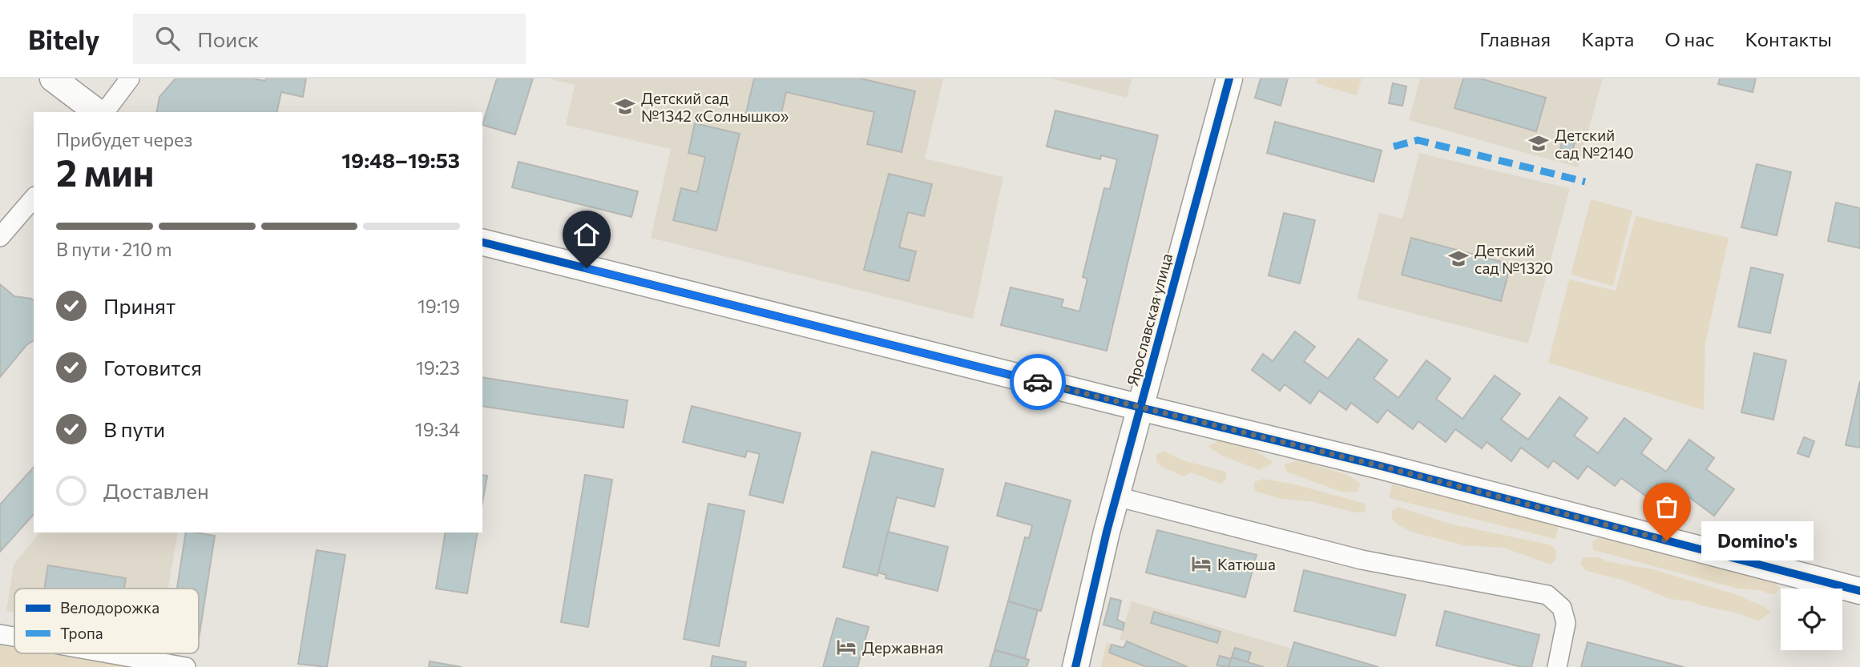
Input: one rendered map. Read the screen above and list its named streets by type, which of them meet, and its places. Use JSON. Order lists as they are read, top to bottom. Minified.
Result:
{"streets":{"street":["Ярославская улица"]},"places":{"school or university":["Детский сад №1342 «Солнышко»","Детский сад №2140","Детский сад №1320"],"other":["Domino's"],"hotel":["Катюша","Державная"]},"legend":["Велодорожка","Тропа"],"page":{"header":"Bitely","search":"Поиск","nav":["Главная","Карта","О нас","Контакты"],"heading":["2 мин","Прибудет через","19:48–19:53"],"bar":"В пути · 210 m","list":[["Принят","19:19"],["Готовится","19:23"],["В пути","19:34"],"Доставлен"],"bubble":"Domino's"}}
